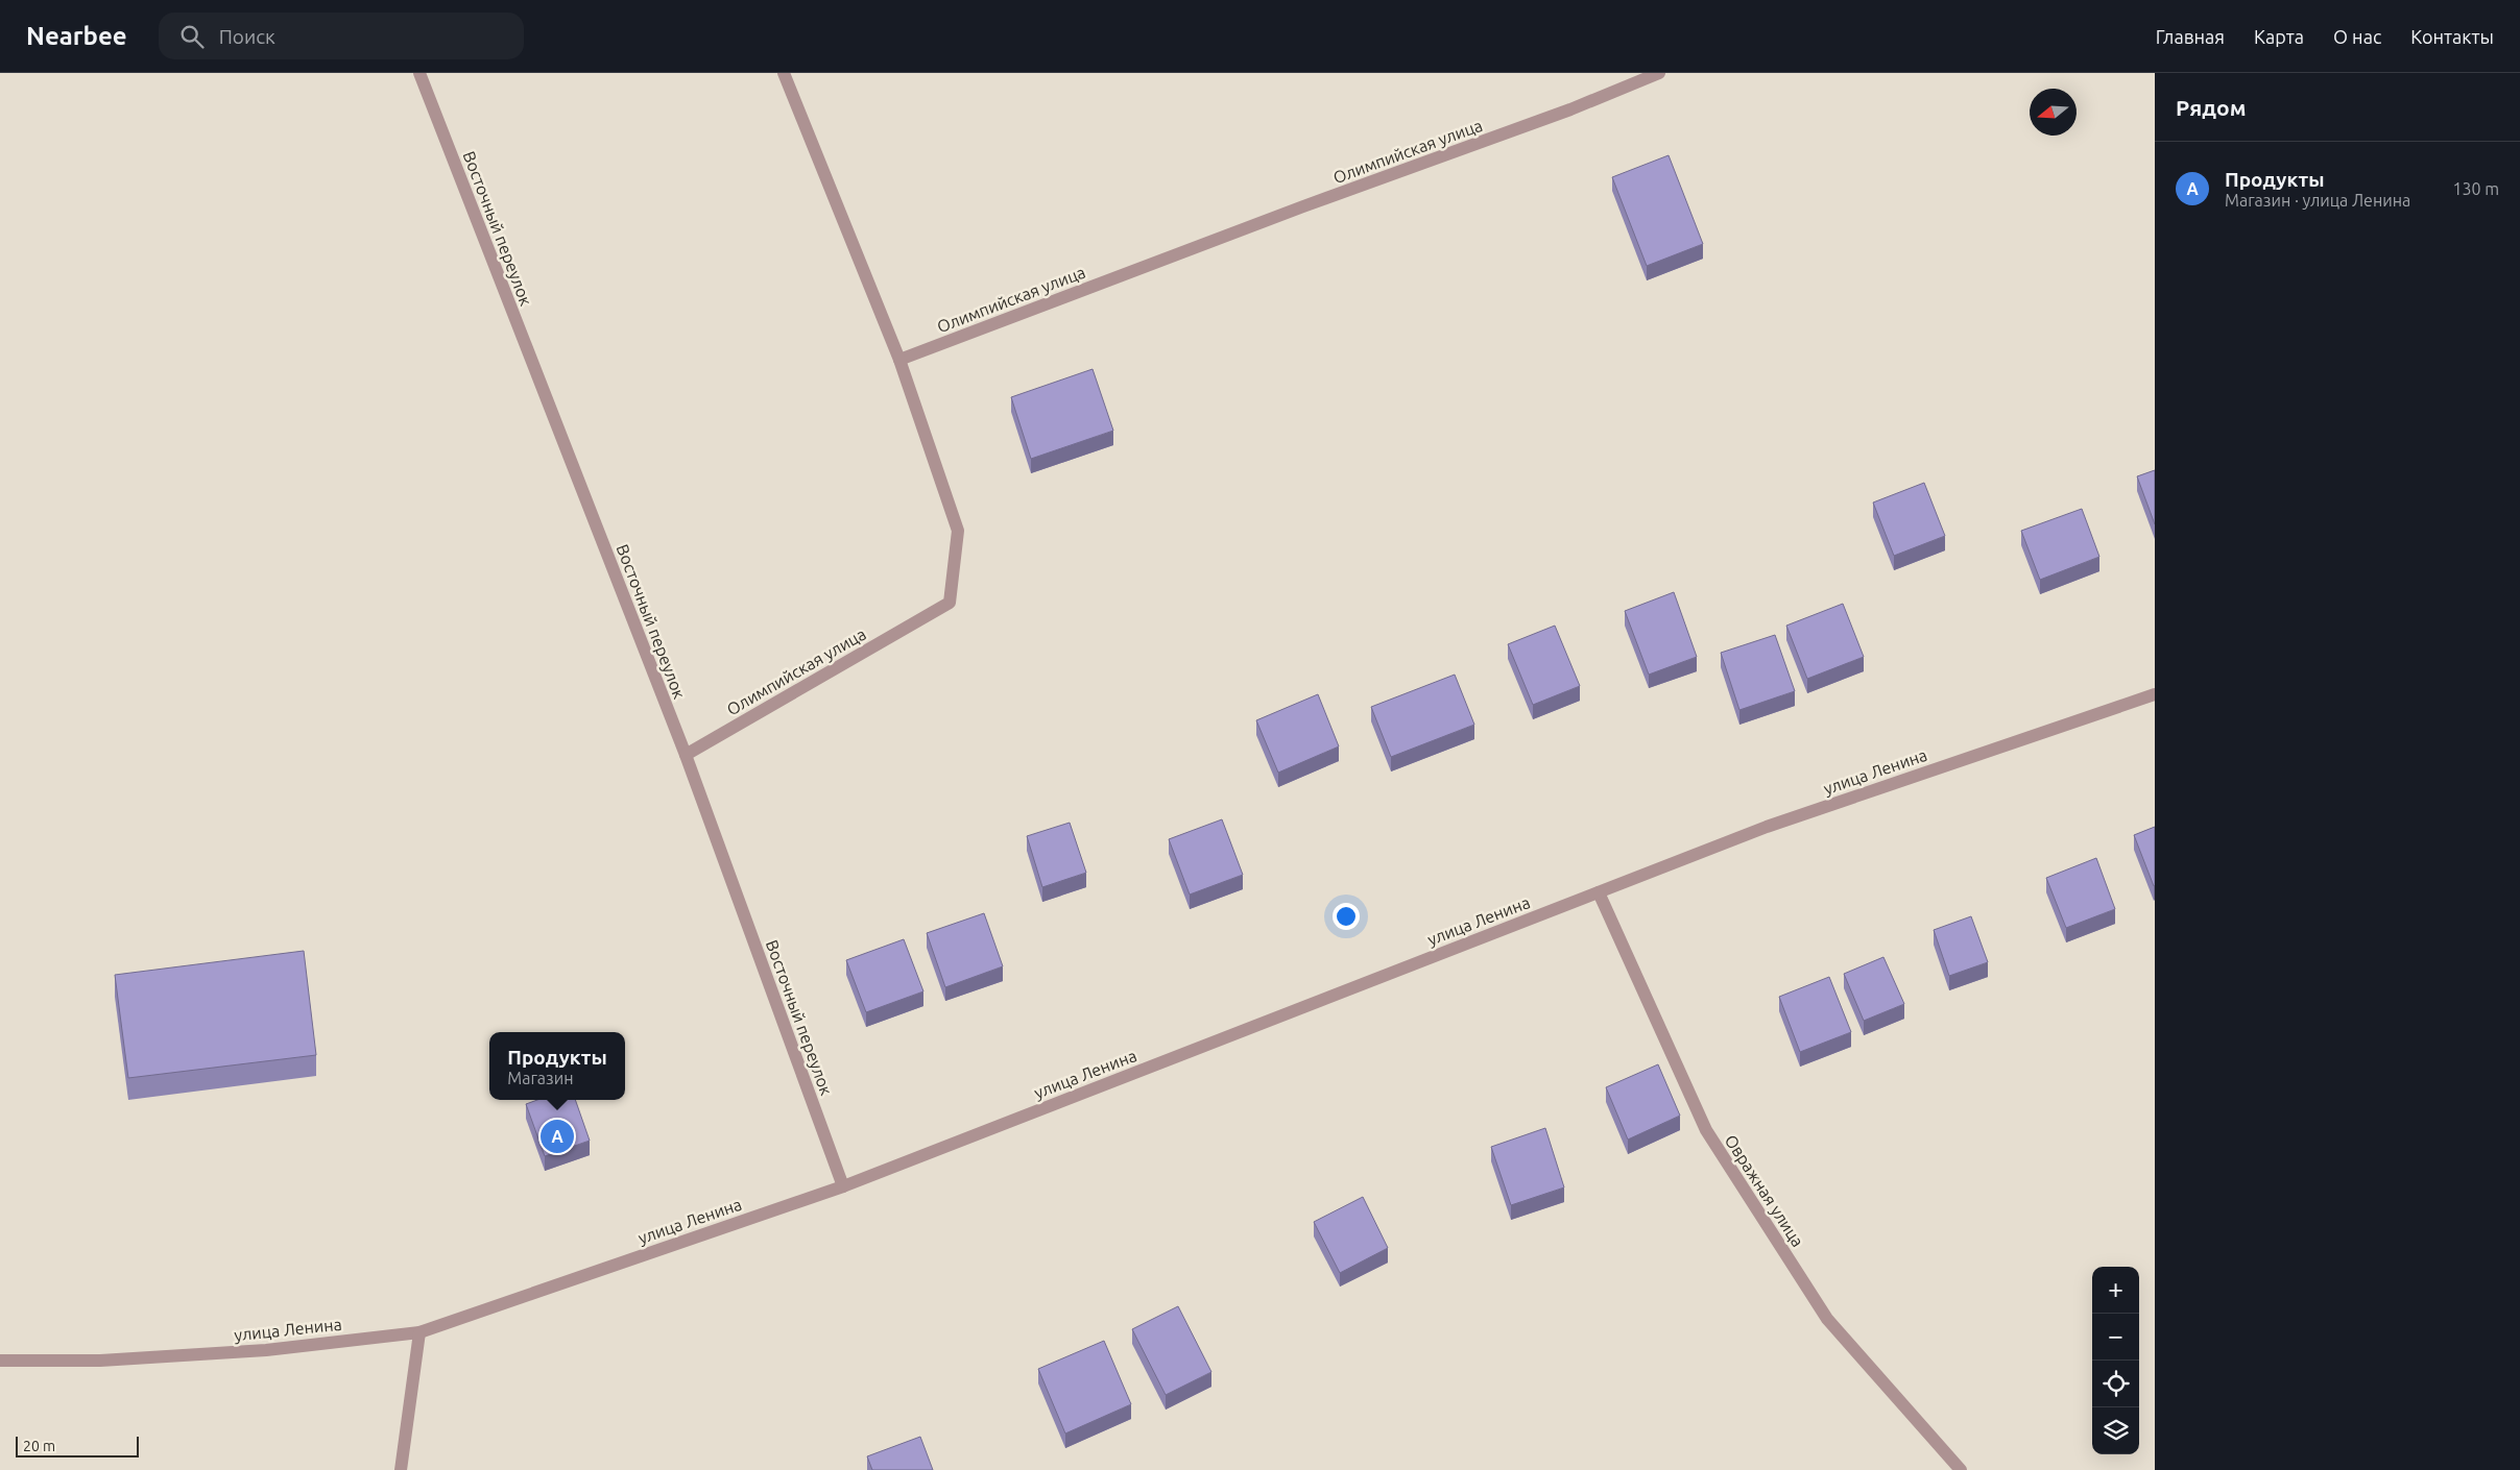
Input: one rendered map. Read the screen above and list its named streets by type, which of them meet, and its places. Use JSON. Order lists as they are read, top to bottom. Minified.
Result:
{"streets":{"street":["Олимпийская улица","Восточный переулок","улица Ленина","Овражная улица"]},"crossings":[["Олимпийская улица","Восточный переулок"],["Восточный переулок","улица Ленина"],["улица Ленина","Овражная улица"]],"scale_bar":"20 m","north":"left","page":{"header":"Nearbee","search":"Поиск","nav":["Главная","Карта","О нас","Контакты"],"heading":"Рядом","list":[{"mark":"A","name":"Продукты","note":"Магазин · улица Ленина","value":"130 m"}],"popup":["Продукты","Магазин"],"pins":"A","map_buttons":["+","−"],"scale":"20 m"}}
